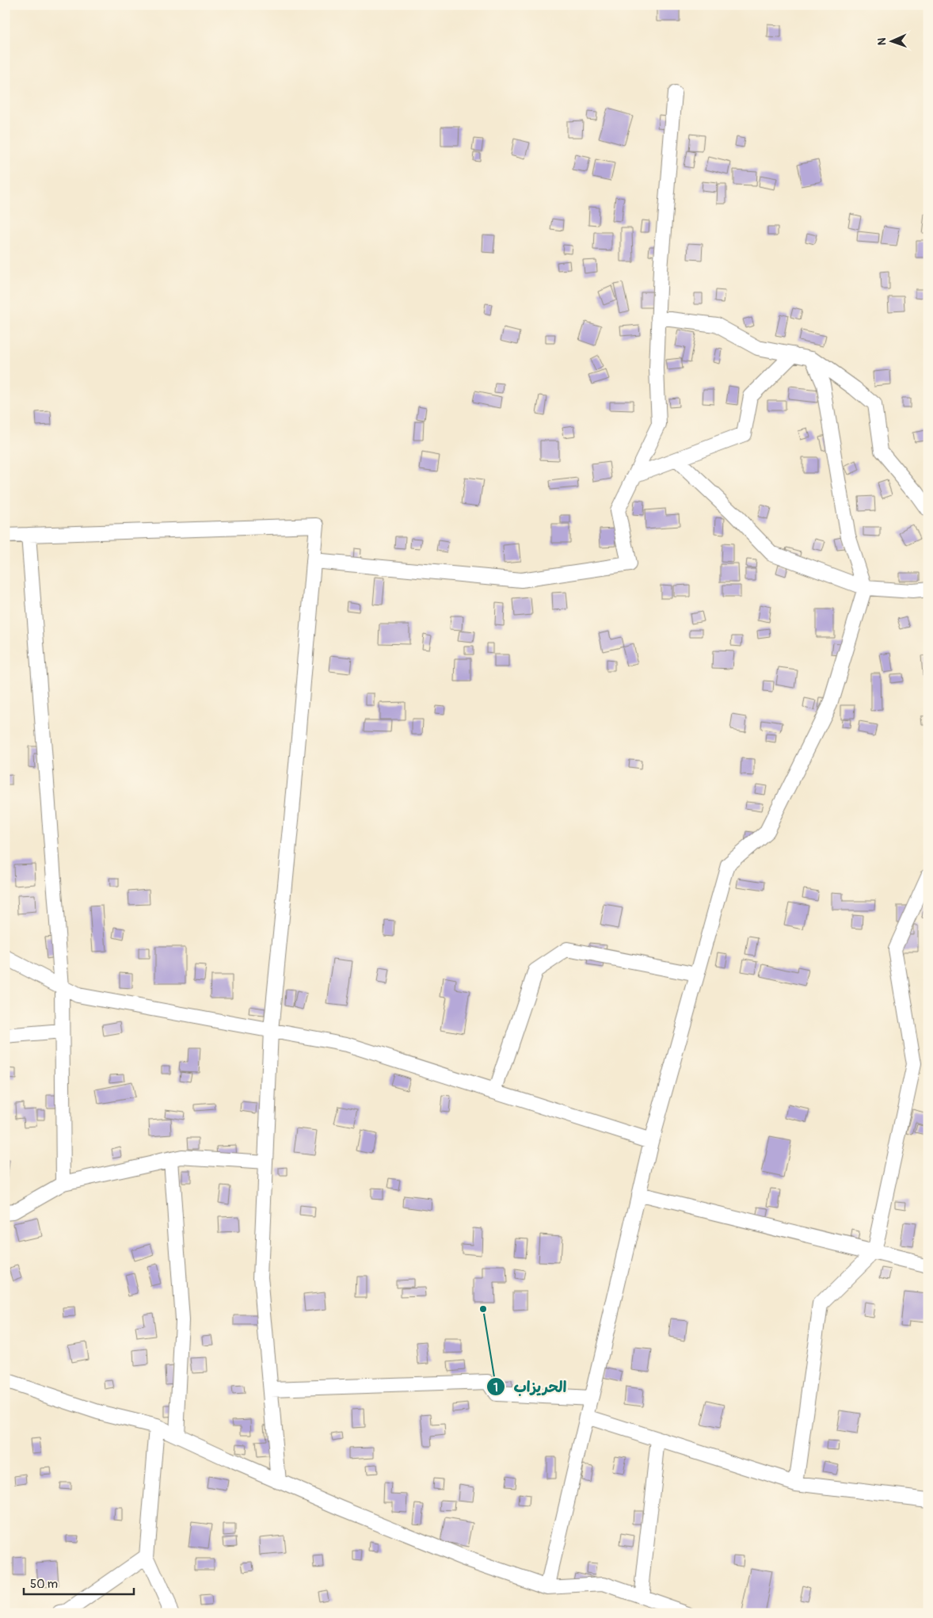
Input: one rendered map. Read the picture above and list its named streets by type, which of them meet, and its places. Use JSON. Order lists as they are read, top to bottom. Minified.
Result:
{"places":["الحريزاب"],"scale_bar":"50 m","north":"left"}
